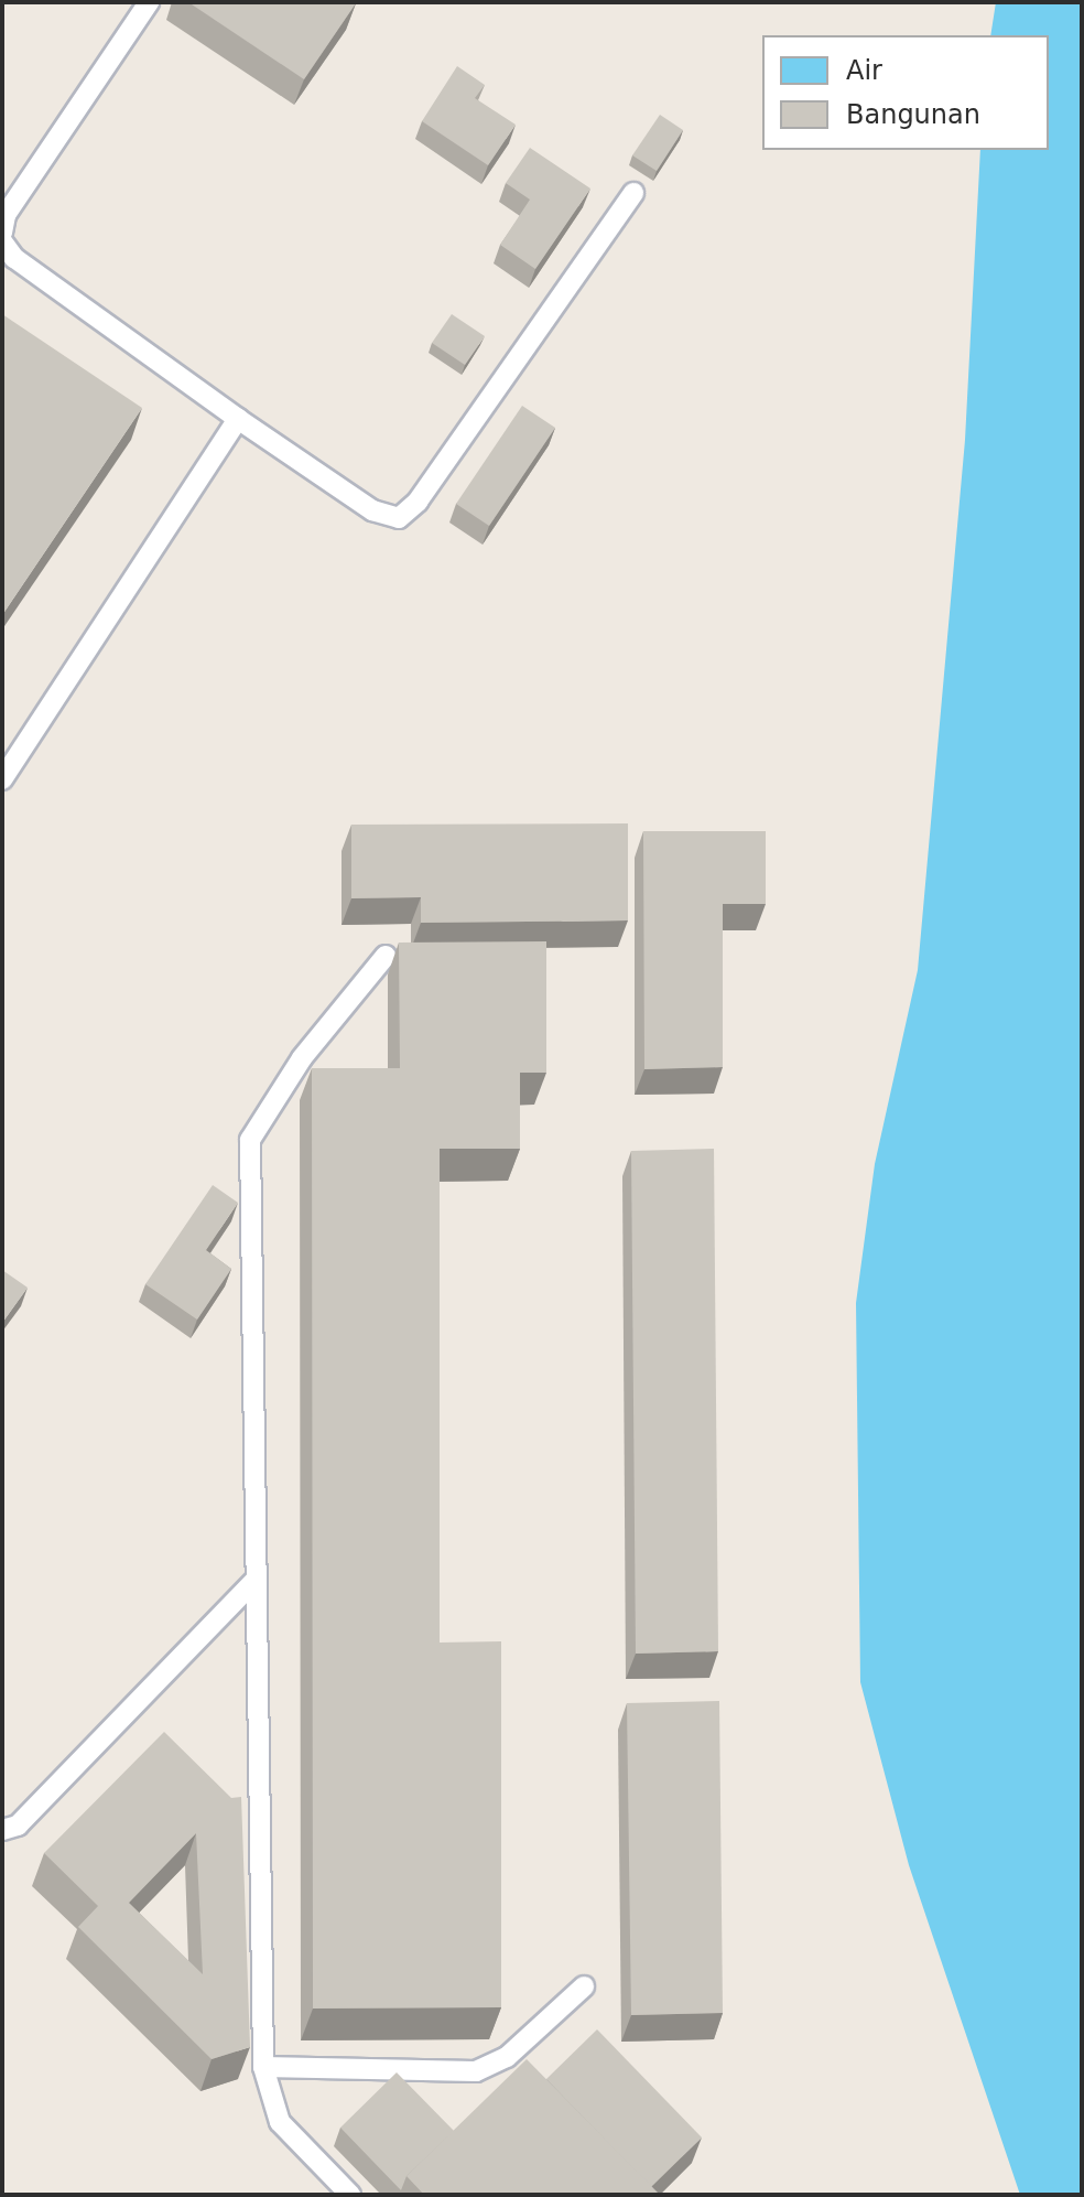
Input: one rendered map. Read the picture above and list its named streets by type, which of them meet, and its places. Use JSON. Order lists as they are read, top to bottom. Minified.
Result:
{"legend":["Air","Bangunan"]}
